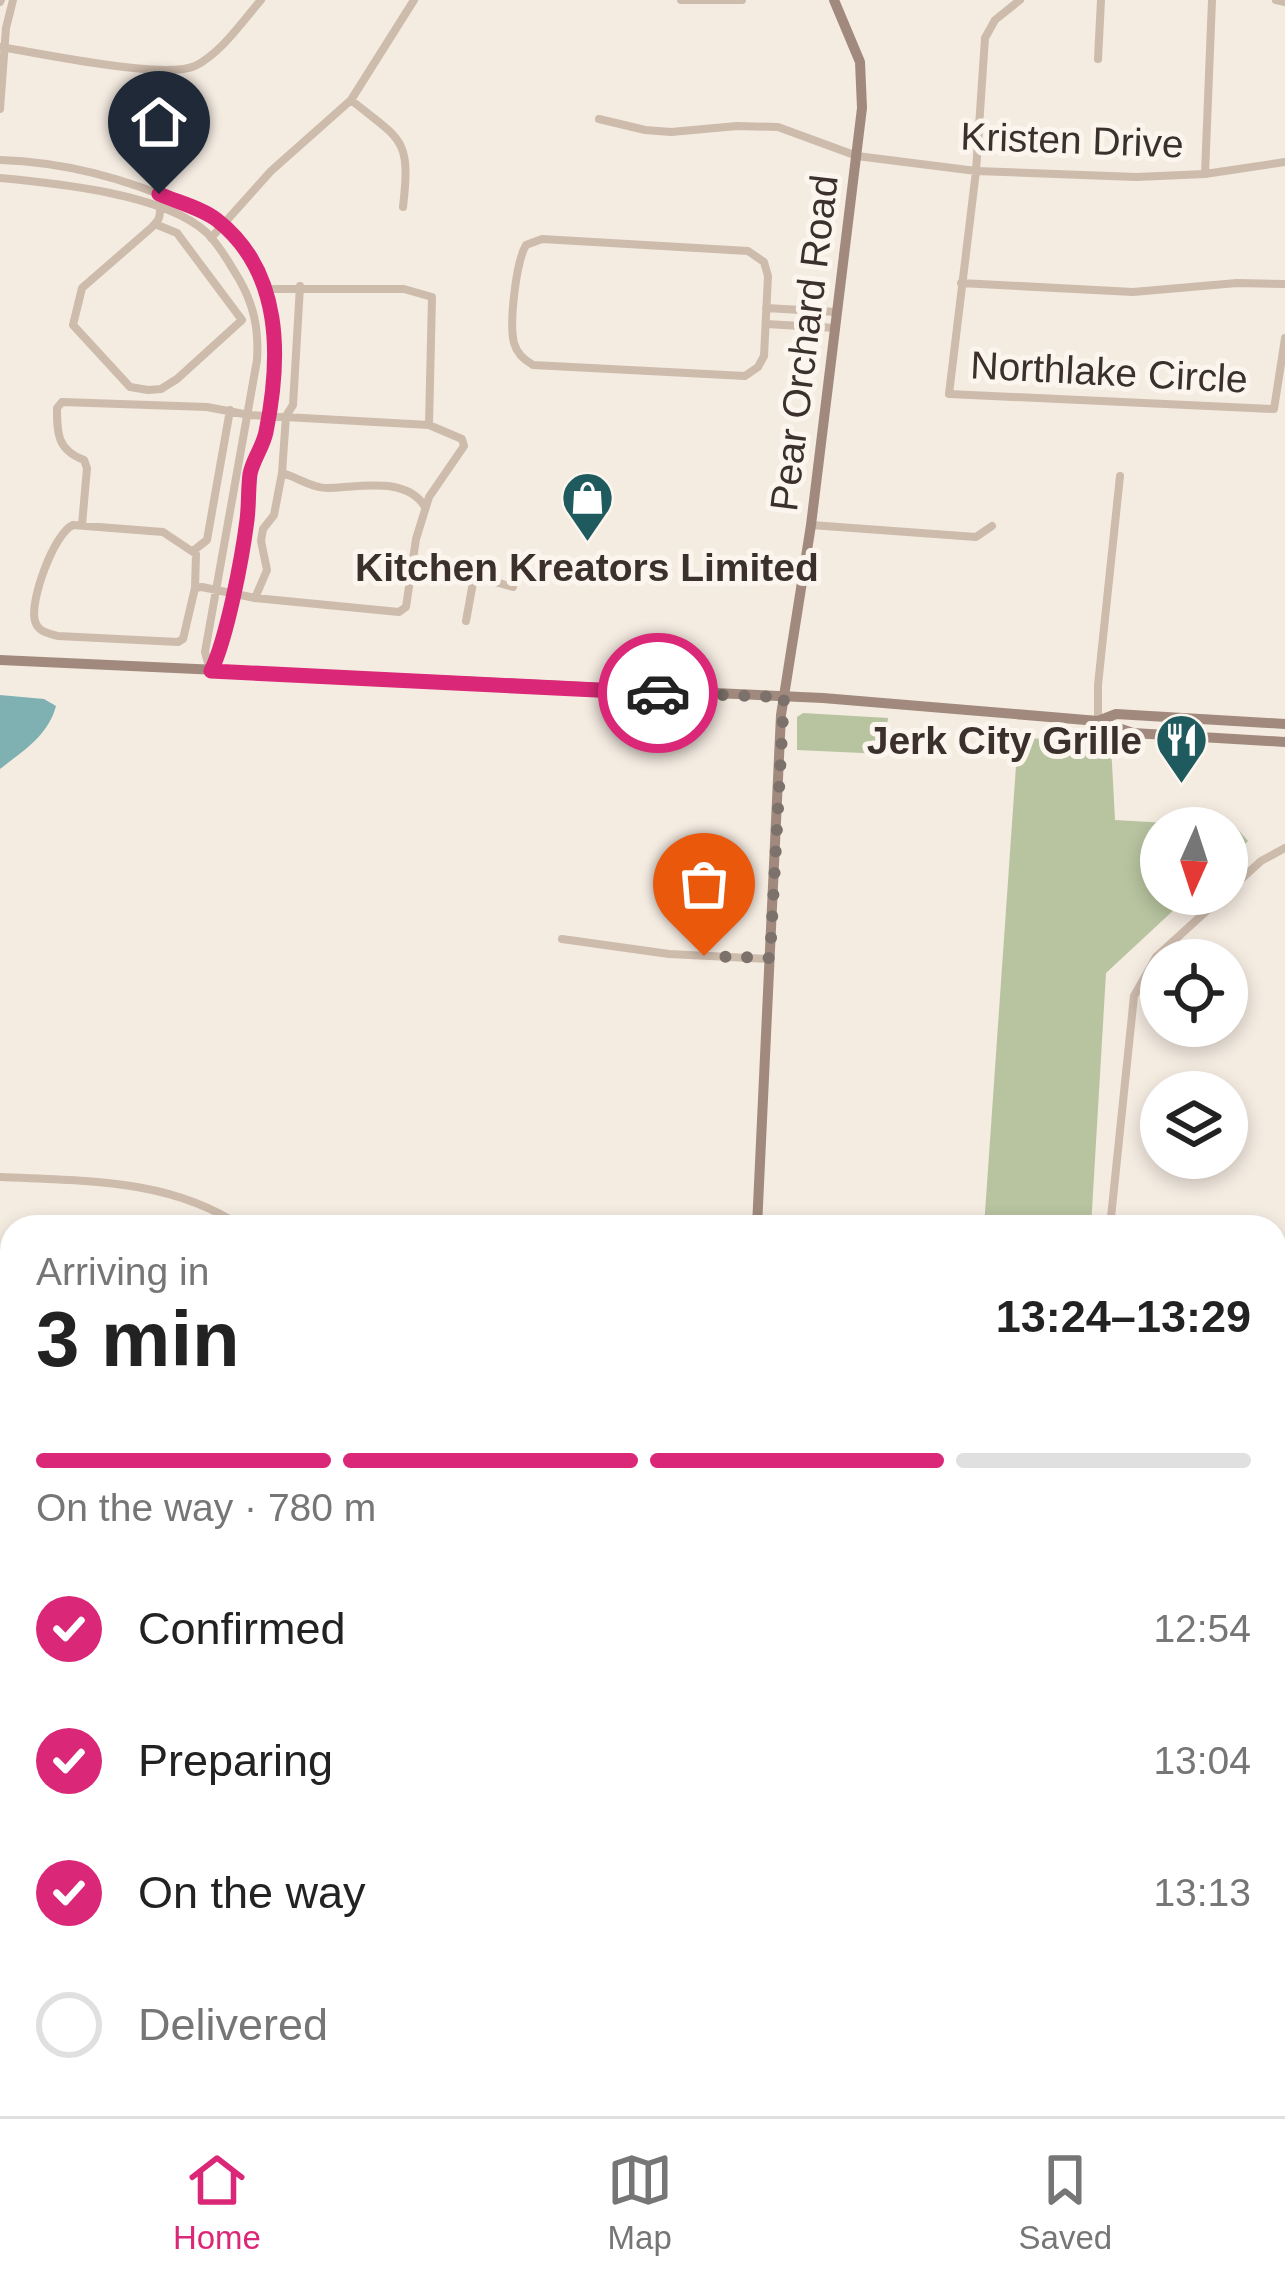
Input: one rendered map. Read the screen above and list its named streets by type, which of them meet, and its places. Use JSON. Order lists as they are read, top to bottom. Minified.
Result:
{"streets":{"main road":["Pear Orchard Road"],"street":["Kristen Drive","Northlake Circle"]},"crossings":[["Kristen Drive","Pear Orchard Road"],["Kristen Drive","Northlake Circle"]],"places":{"shop":["Kitchen Kreators Limited"],"restaurant":["Jerk City Grille"]},"north":"bottom","page":{"heading":["3 min","Arriving in","13:24–13:29"],"bar":"On the way · 780 m","list":[["Confirmed","12:54"],["Preparing","13:04"],["On the way","13:13"],"Delivered"],"tabs":["Home","Map","Saved"]}}
